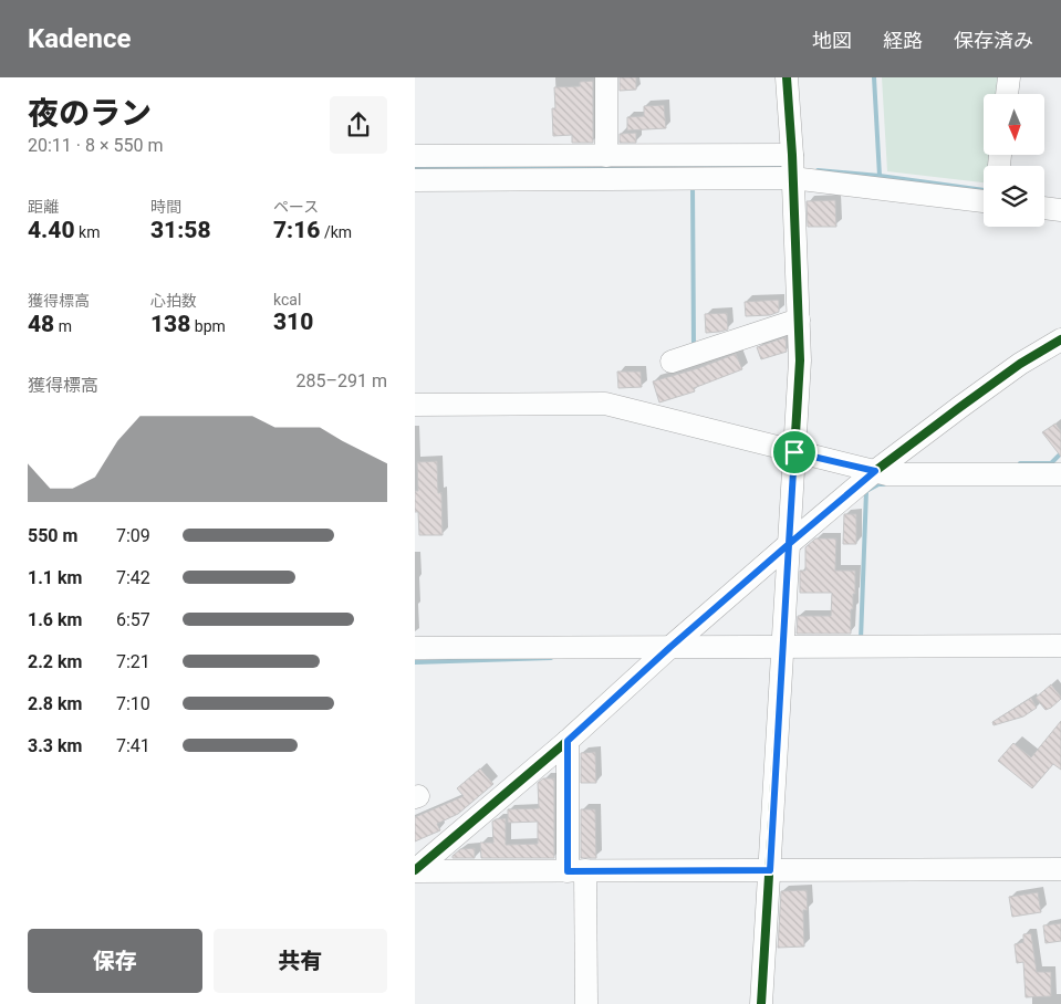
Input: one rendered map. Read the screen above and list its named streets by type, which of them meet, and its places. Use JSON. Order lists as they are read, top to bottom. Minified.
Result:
{"north":"bottom","page":{"header":"Kadence","nav":["地図","経路","保存済み"],"heading":["夜のラン","20:11 · 8 × 550 m"],"stats":[["距離","4.40 km"],["時間","31:58"],["ペース","7:16 /km"],["獲得標高","48 m"],["心拍数","138 bpm"],["kcal","310"]],"chart":["獲得標高","285–291 m"],"list":[{"name":"550 m","note":"7:09"},{"name":"1.1 km","note":"7:42"},{"name":"1.6 km","note":"6:57"},{"name":"2.2 km","note":"7:21"},{"name":"2.8 km","note":"7:10"},{"name":"3.3 km","note":"7:41"}],"buttons":["保存","共有"]}}
